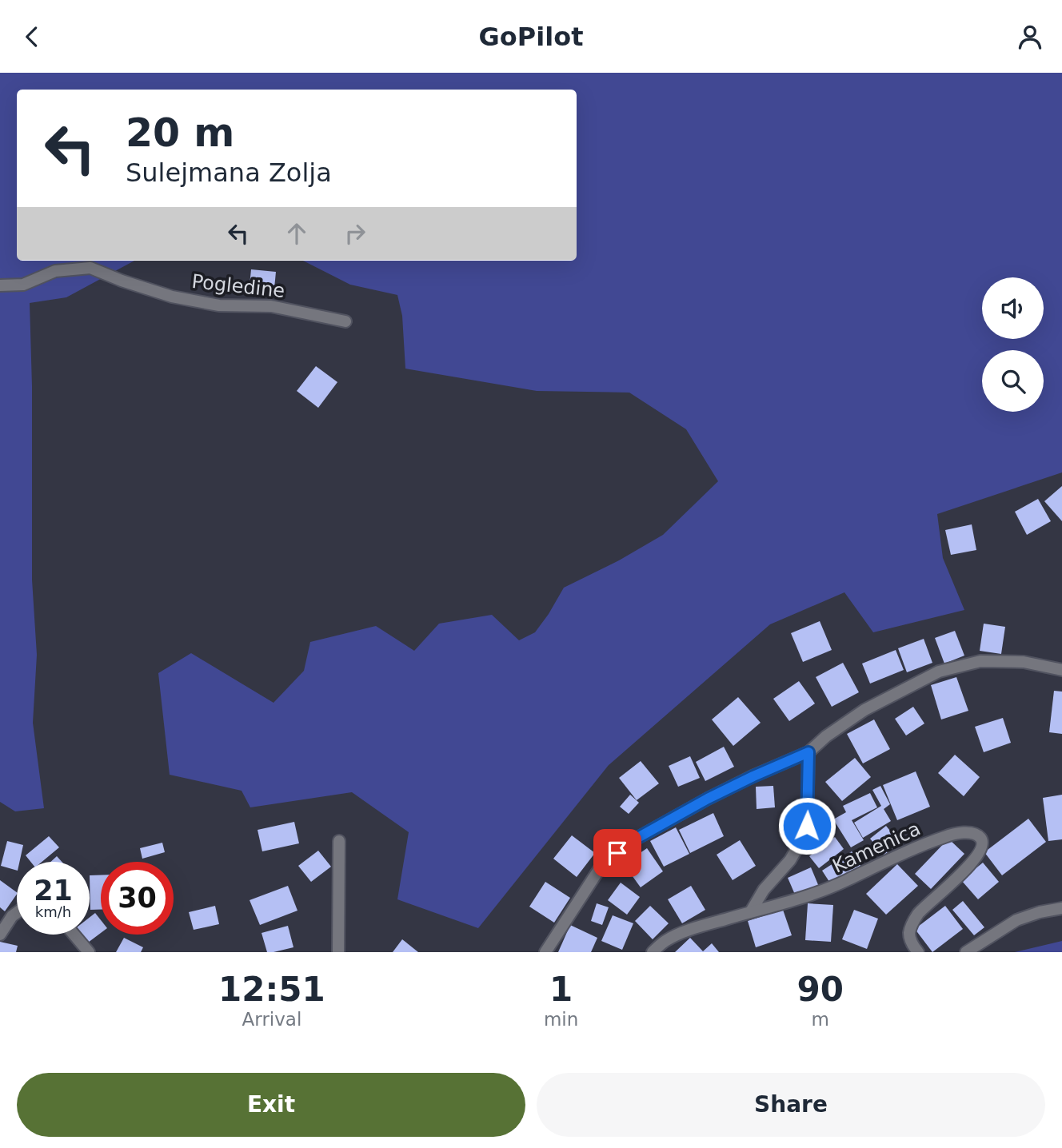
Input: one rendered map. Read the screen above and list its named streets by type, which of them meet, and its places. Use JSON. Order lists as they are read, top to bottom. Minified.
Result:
{"streets":{"street":["Pogledine","Kamenica"]},"page":{"header":"GoPilot","turn":["20 m","Sulejmana Zolja"],"speed":"21 km/h","limit":"30","eta":["12:51","Arrival","1","min","90","m"],"buttons":["Exit","Share"]}}
